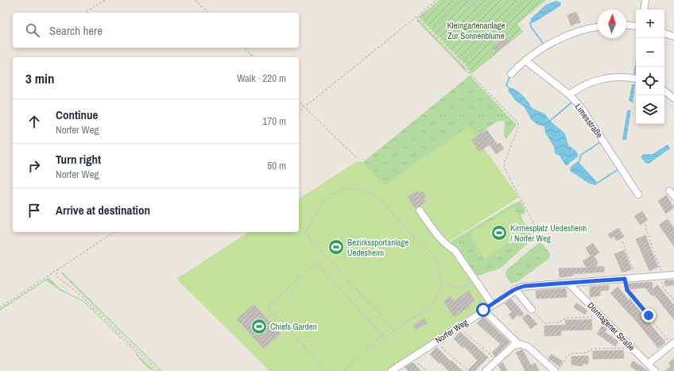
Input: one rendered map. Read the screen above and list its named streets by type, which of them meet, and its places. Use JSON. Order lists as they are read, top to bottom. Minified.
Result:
{"streets":{"street":["Limesstraße","Dormagener Straße","Norfer Weg"]},"crossings":[["Dormagener Straße","Norfer Weg"]],"parks":["Kleingartenanlage Zur Sonnenblume"],"places":{"sports":["Kirmesplatz Uedesheim / Norfer Weg","Bezirkssportanlage Uedesheim","Chiefs Garden"]},"north":"top","page":{"map_buttons":["+","−"],"search":"Search here","heading":["3 min","Walk · 220 m"],"list":[["Continue","Norfer Weg","170 m"],["Turn right","Norfer Weg","50 m"],"Arrive at destination"]}}
